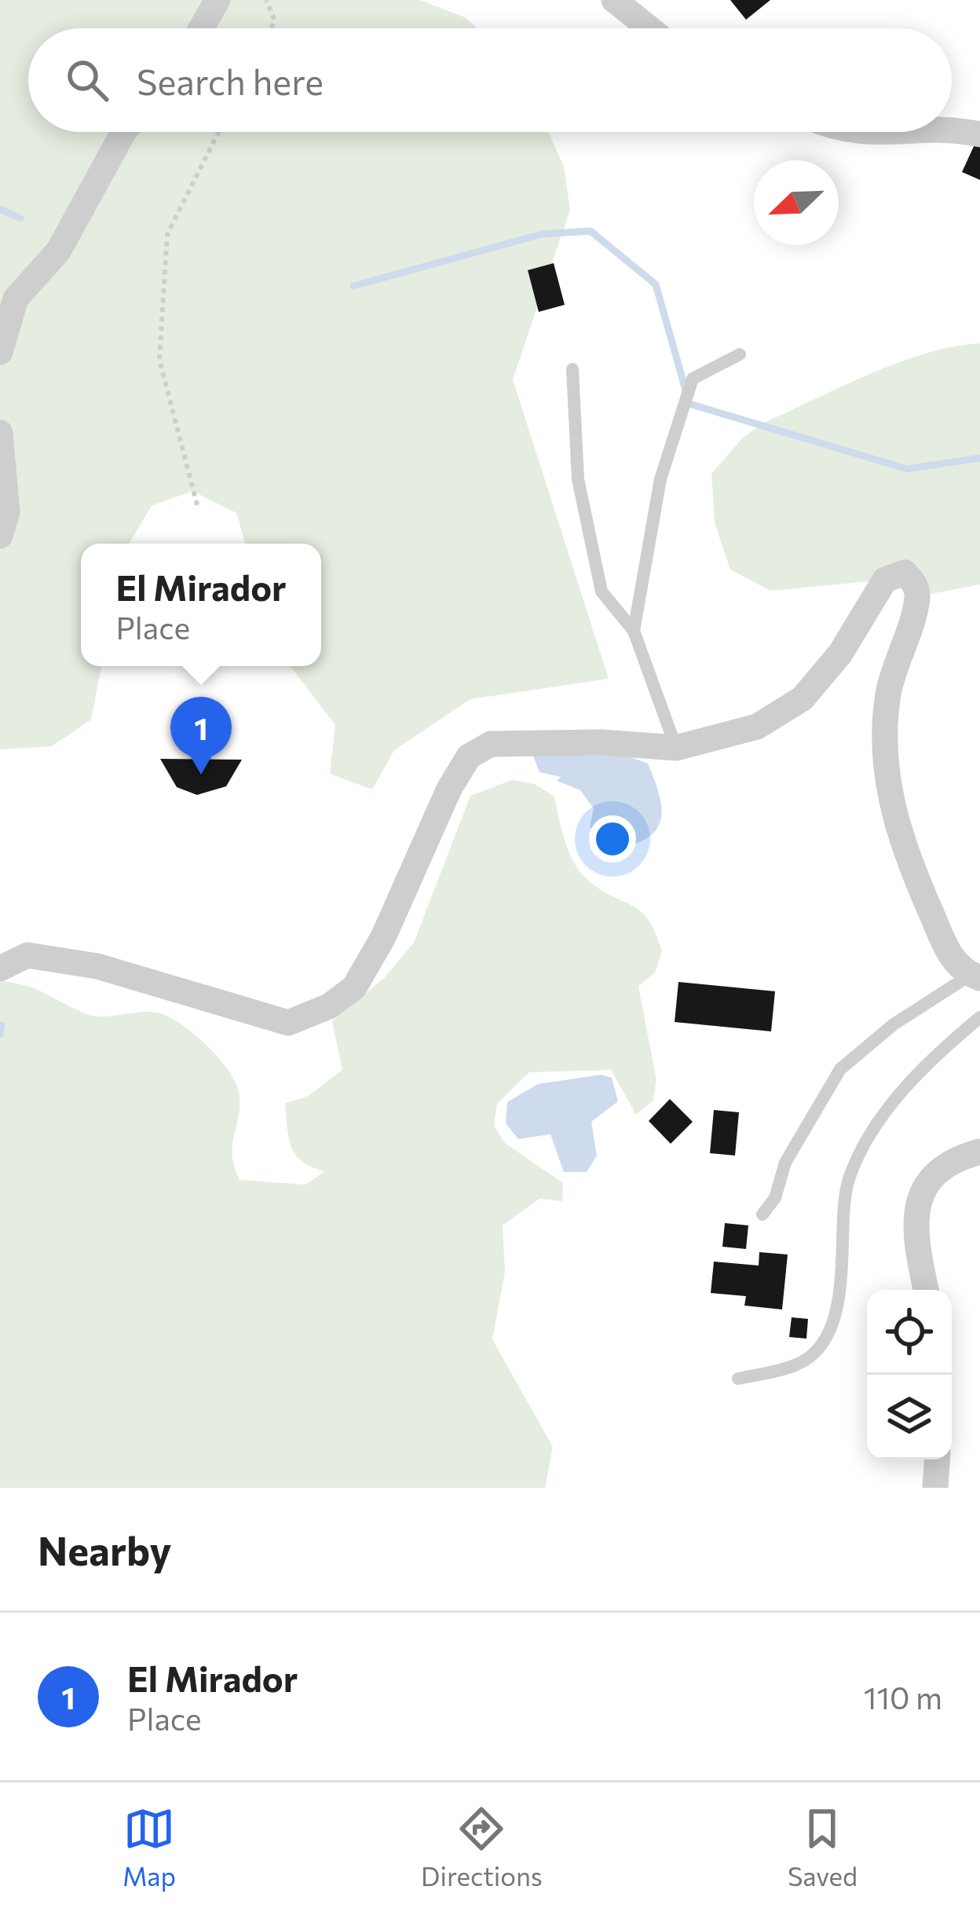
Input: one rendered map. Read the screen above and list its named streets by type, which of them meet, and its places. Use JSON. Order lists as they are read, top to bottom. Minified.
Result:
{"north":"bottom left","page":{"search":"Search here","popup":["El Mirador","Place"],"pins":"1","heading":"Nearby","list":[{"mark":"1","name":"El Mirador","note":"Place","value":"110 m"}],"nav":["Map","Directions","Saved"]}}
